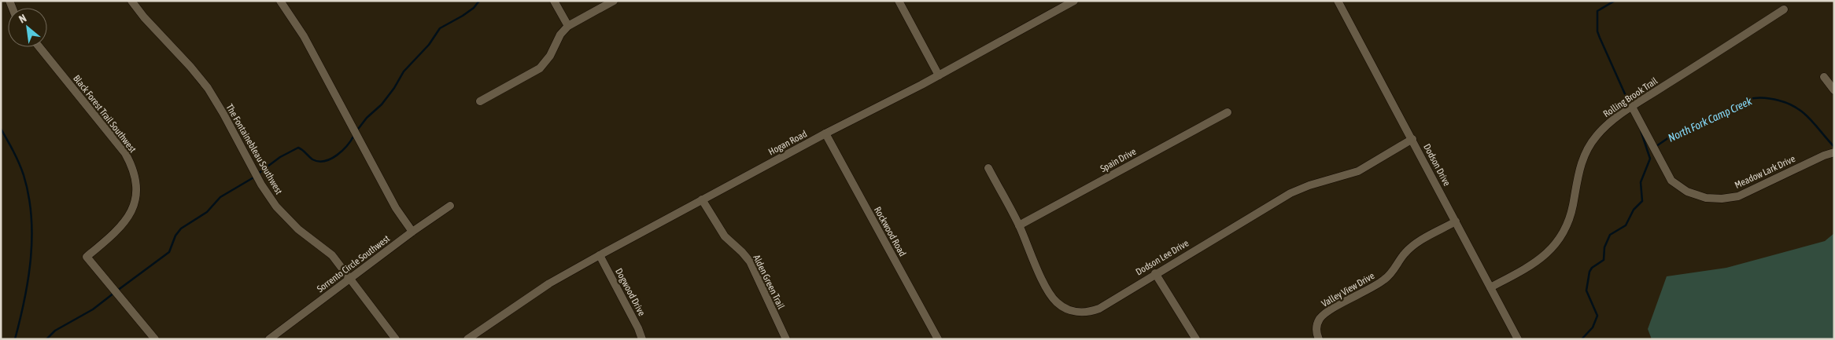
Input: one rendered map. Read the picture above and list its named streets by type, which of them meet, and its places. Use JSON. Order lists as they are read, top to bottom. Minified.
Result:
{"streets":{"street":["Rolling Brook Trail","Black Forest Trail Southwest","Hogan Road","The Fontainebleau Southwest","Spain Drive","Dodson Drive","Meadow Lark Drive","Rockwood Road","Dodson Lee Drive","Sorrento Circle Southwest","Alden Green Trail","Valley View Drive","Dogwood Drive"]},"crossings":[["Rolling Brook Trail","Dodson Drive"],["Rolling Brook Trail","Meadow Lark Drive"],["Hogan Road","Rockwood Road"],["Hogan Road","Alden Green Trail"],["Hogan Road","Dogwood Drive"],["The Fontainebleau Southwest","Sorrento Circle Southwest"],["Spain Drive","Dodson Lee Drive"],["Dodson Drive","Dodson Lee Drive"],["Dodson Drive","Valley View Drive"]],"water":["North Fork Camp Creek"],"north":"top left"}
